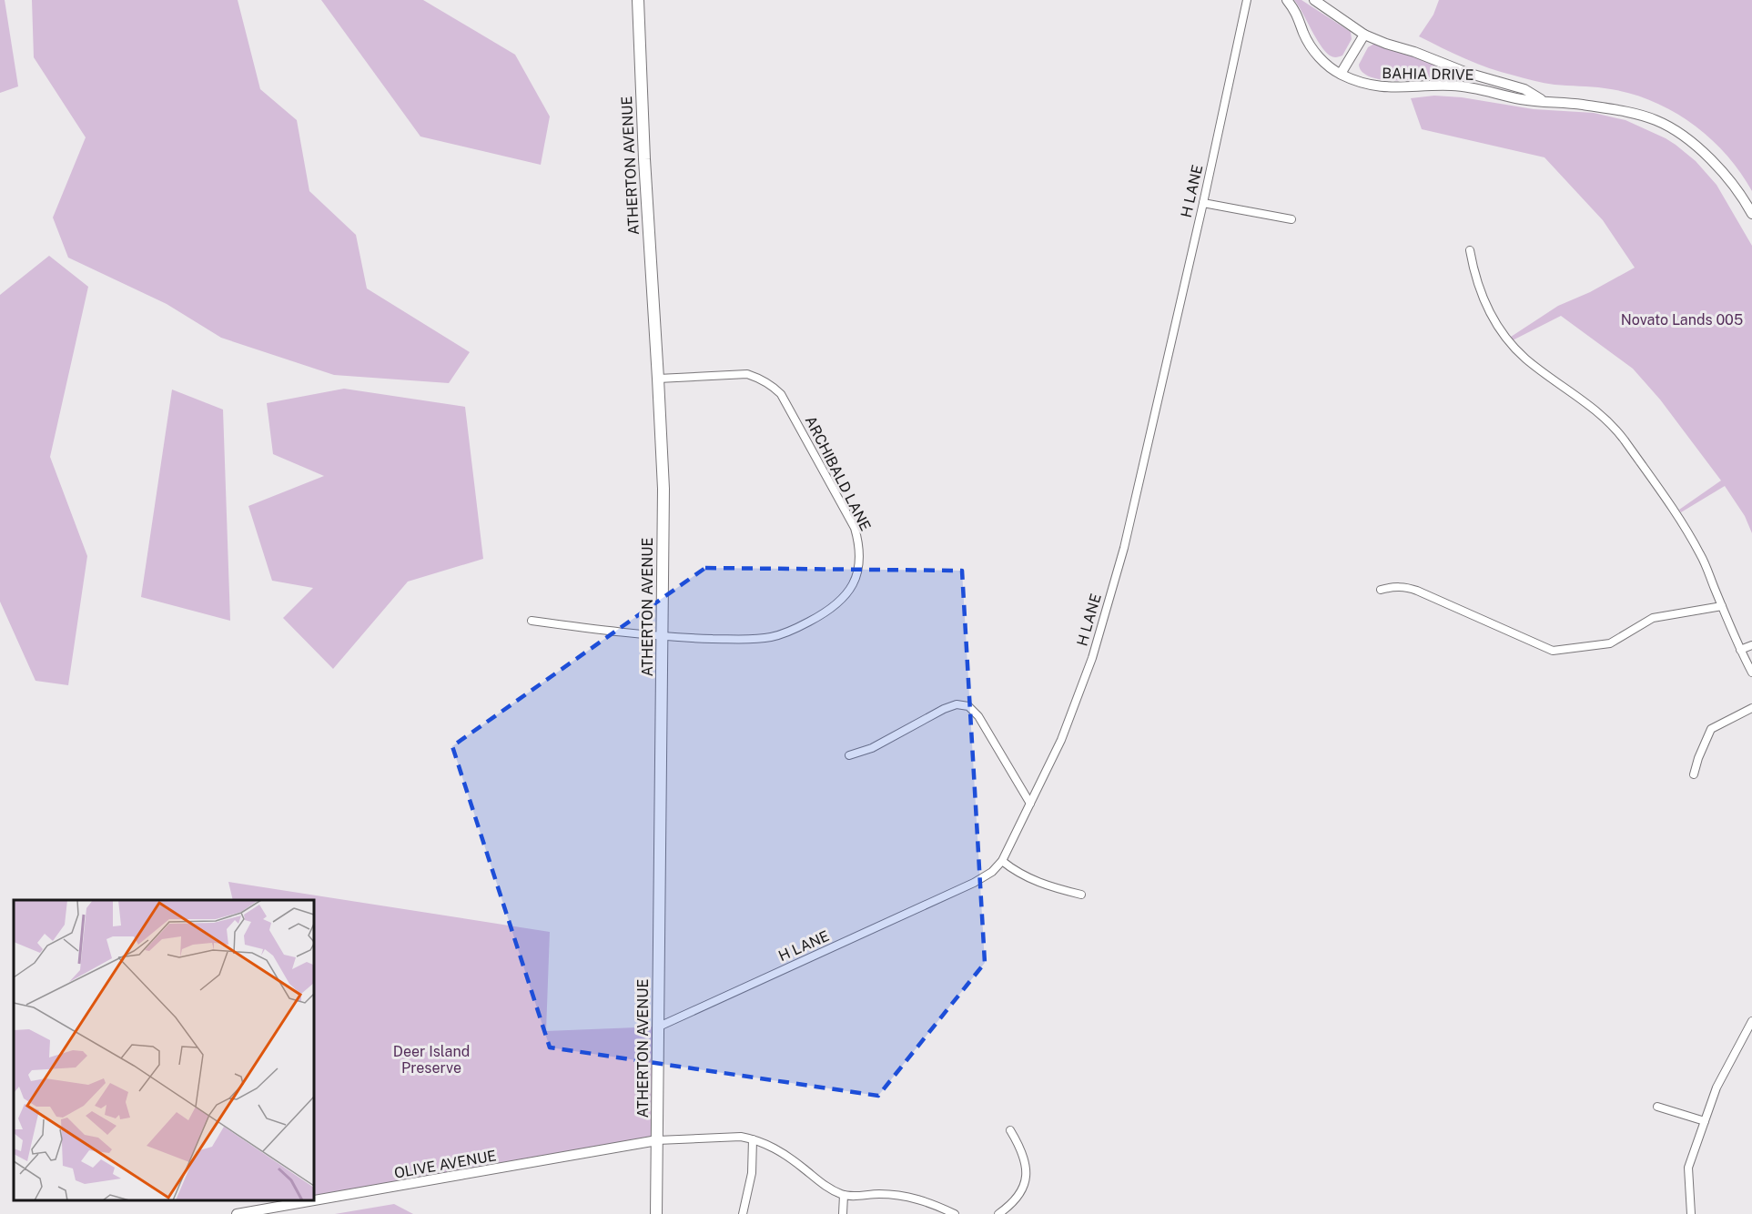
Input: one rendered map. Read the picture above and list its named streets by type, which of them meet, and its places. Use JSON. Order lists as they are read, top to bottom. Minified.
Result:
{"streets":{"main road":["ATHERTON AVENUE"],"street":["BAHIA DRIVE","H LANE","ARCHIBALD LANE","OLIVE AVENUE"]},"crossings":[["ATHERTON AVENUE","H LANE"],["ATHERTON AVENUE","ARCHIBALD LANE"],["ATHERTON AVENUE","OLIVE AVENUE"]],"parks":["Novato Lands 005","Deer Island Preserve"]}
